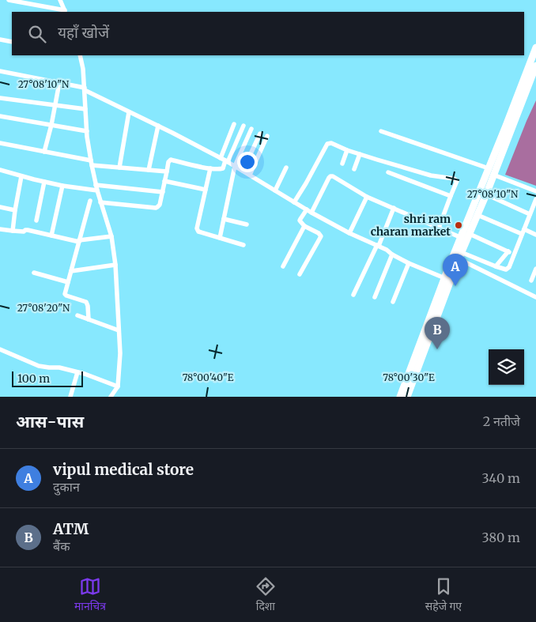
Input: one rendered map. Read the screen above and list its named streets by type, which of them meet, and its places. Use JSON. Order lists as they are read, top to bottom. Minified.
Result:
{"places":["shri ram charan market"],"scale_bar":"100 m","page":{"search":"यहाँ खोजें","pins":["A","B"],"scale":"100 m","heading":["आस-पास","2 नतीजे"],"list":[{"mark":"A","name":"vipul medical store","note":"दुकान","value":"340 m"},{"mark":"B","name":"ATM","note":"बैंक","value":"380 m"}],"nav":["मानचित्र","दिशा","सहेजे गए"]},"coordinates":["27°08'10\"N","27°08'20\"N","78°00'40\"E","78°00'30\"E"]}
